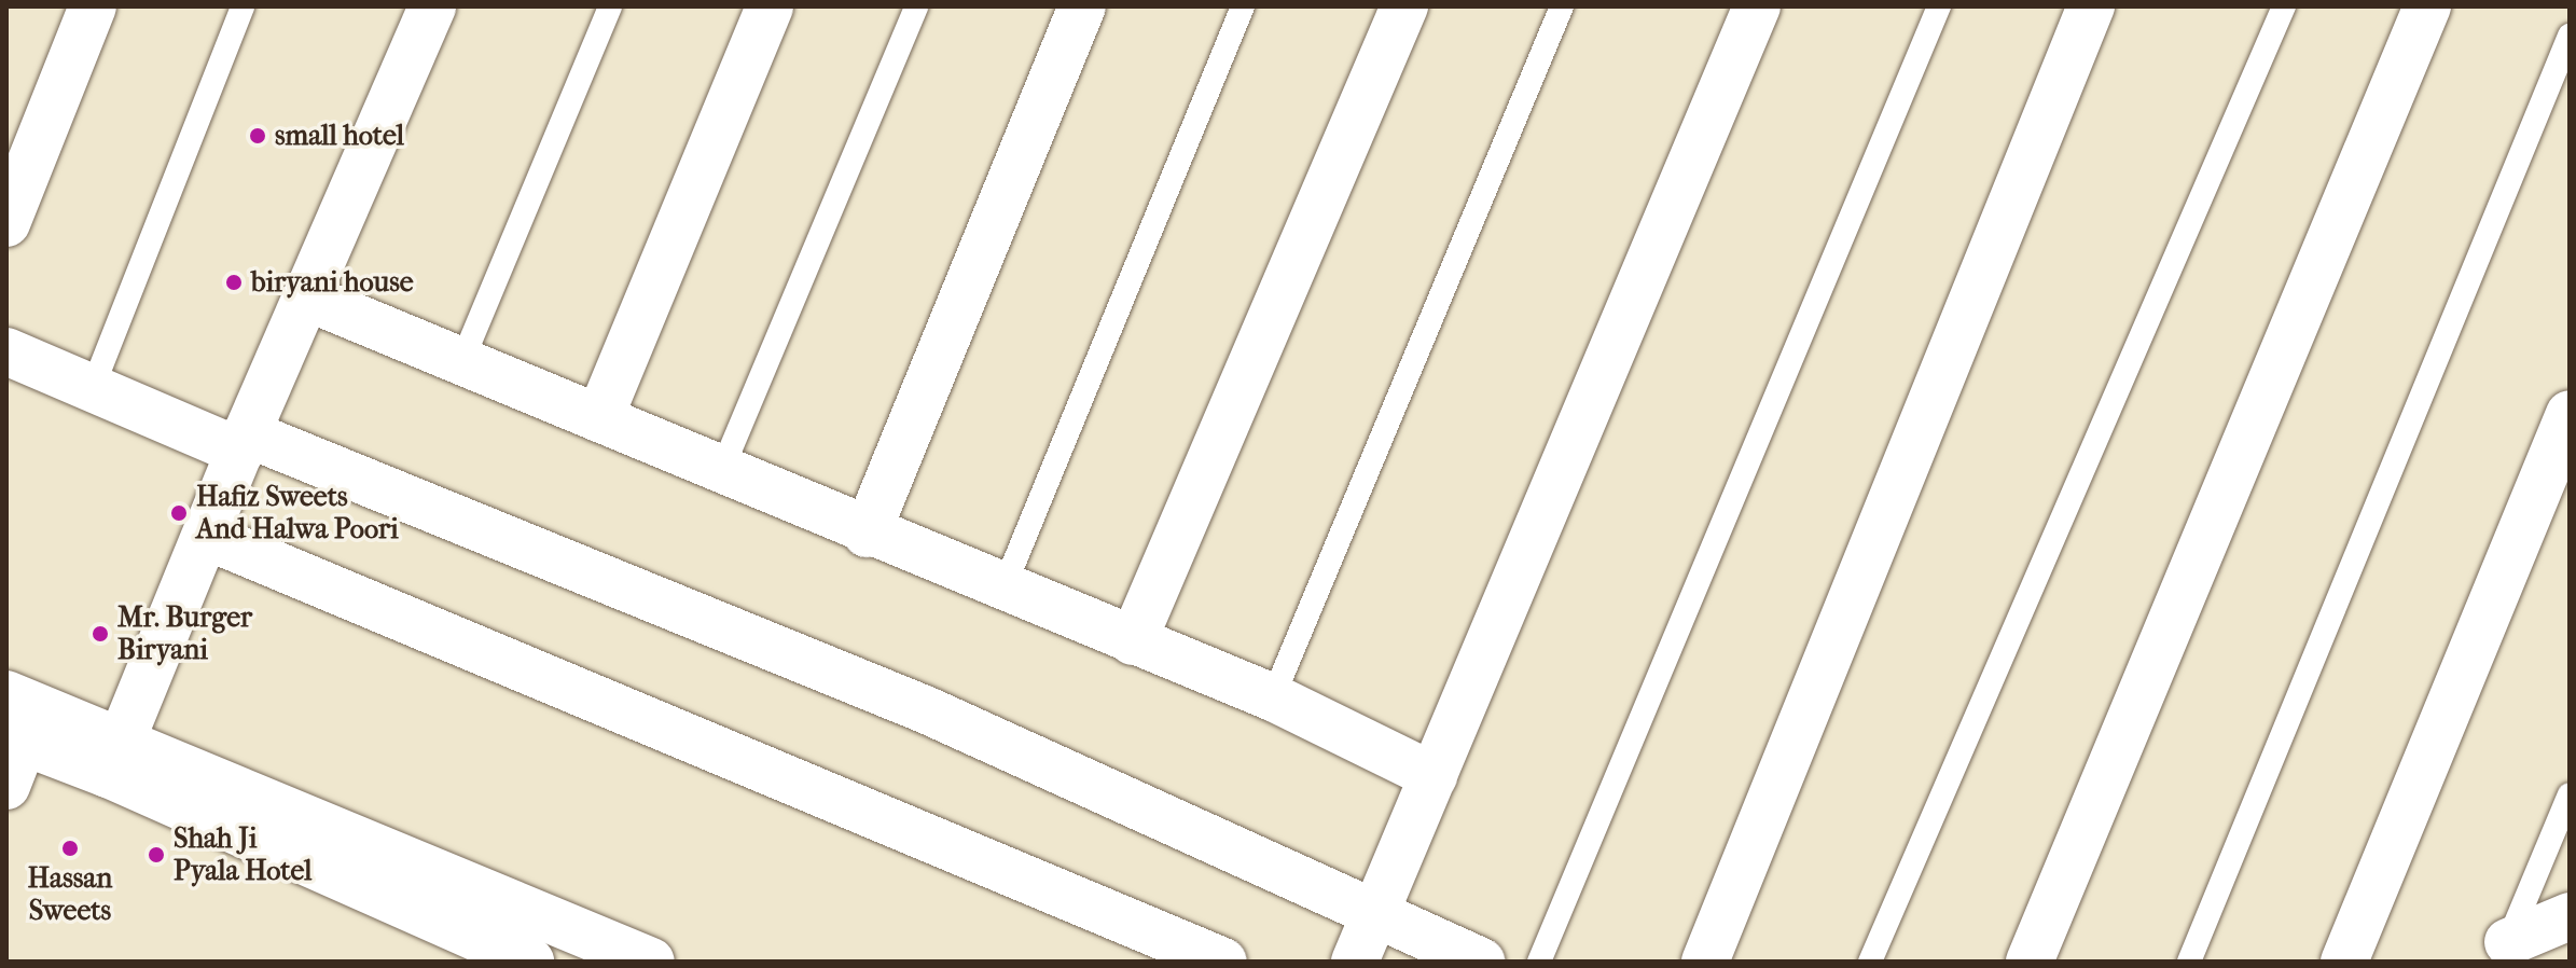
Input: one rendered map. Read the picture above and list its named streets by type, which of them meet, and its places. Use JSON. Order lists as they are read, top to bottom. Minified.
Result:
{"places":["small hotel","biryani house","Hafiz Sweets And Halwa Poori","Mr. Burger Biryani","Hassan Sweets","Shah Ji Pyala Hotel"]}
